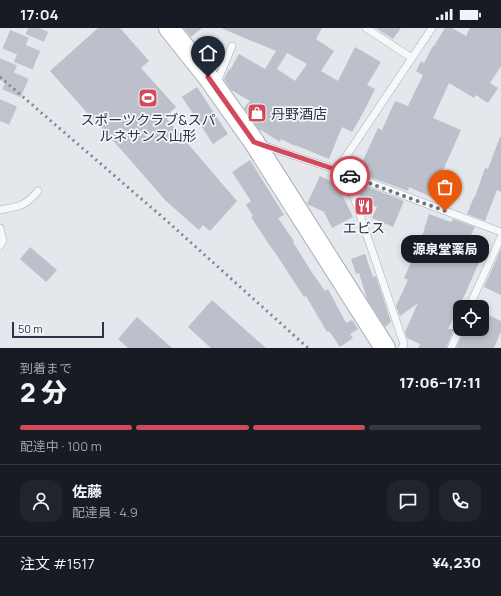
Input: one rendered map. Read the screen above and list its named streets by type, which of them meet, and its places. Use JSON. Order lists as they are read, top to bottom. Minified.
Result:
{"places":{"sports":["スポーツクラブ&スパ ルネサンス山形"],"shop":["丹野酒店"],"restaurant":["エビス"],"other":["源泉堂薬局"]},"scale_bar":"50 m","page":{"status":"17:04","bubble":"源泉堂薬局","scale":"50 m","heading":["2 分","到着まで","17:06–17:11"],"panel":["佐藤","配達員 · 4.9","注文 #1517","¥4,230"],"bar":"配達中 · 100 m"}}
